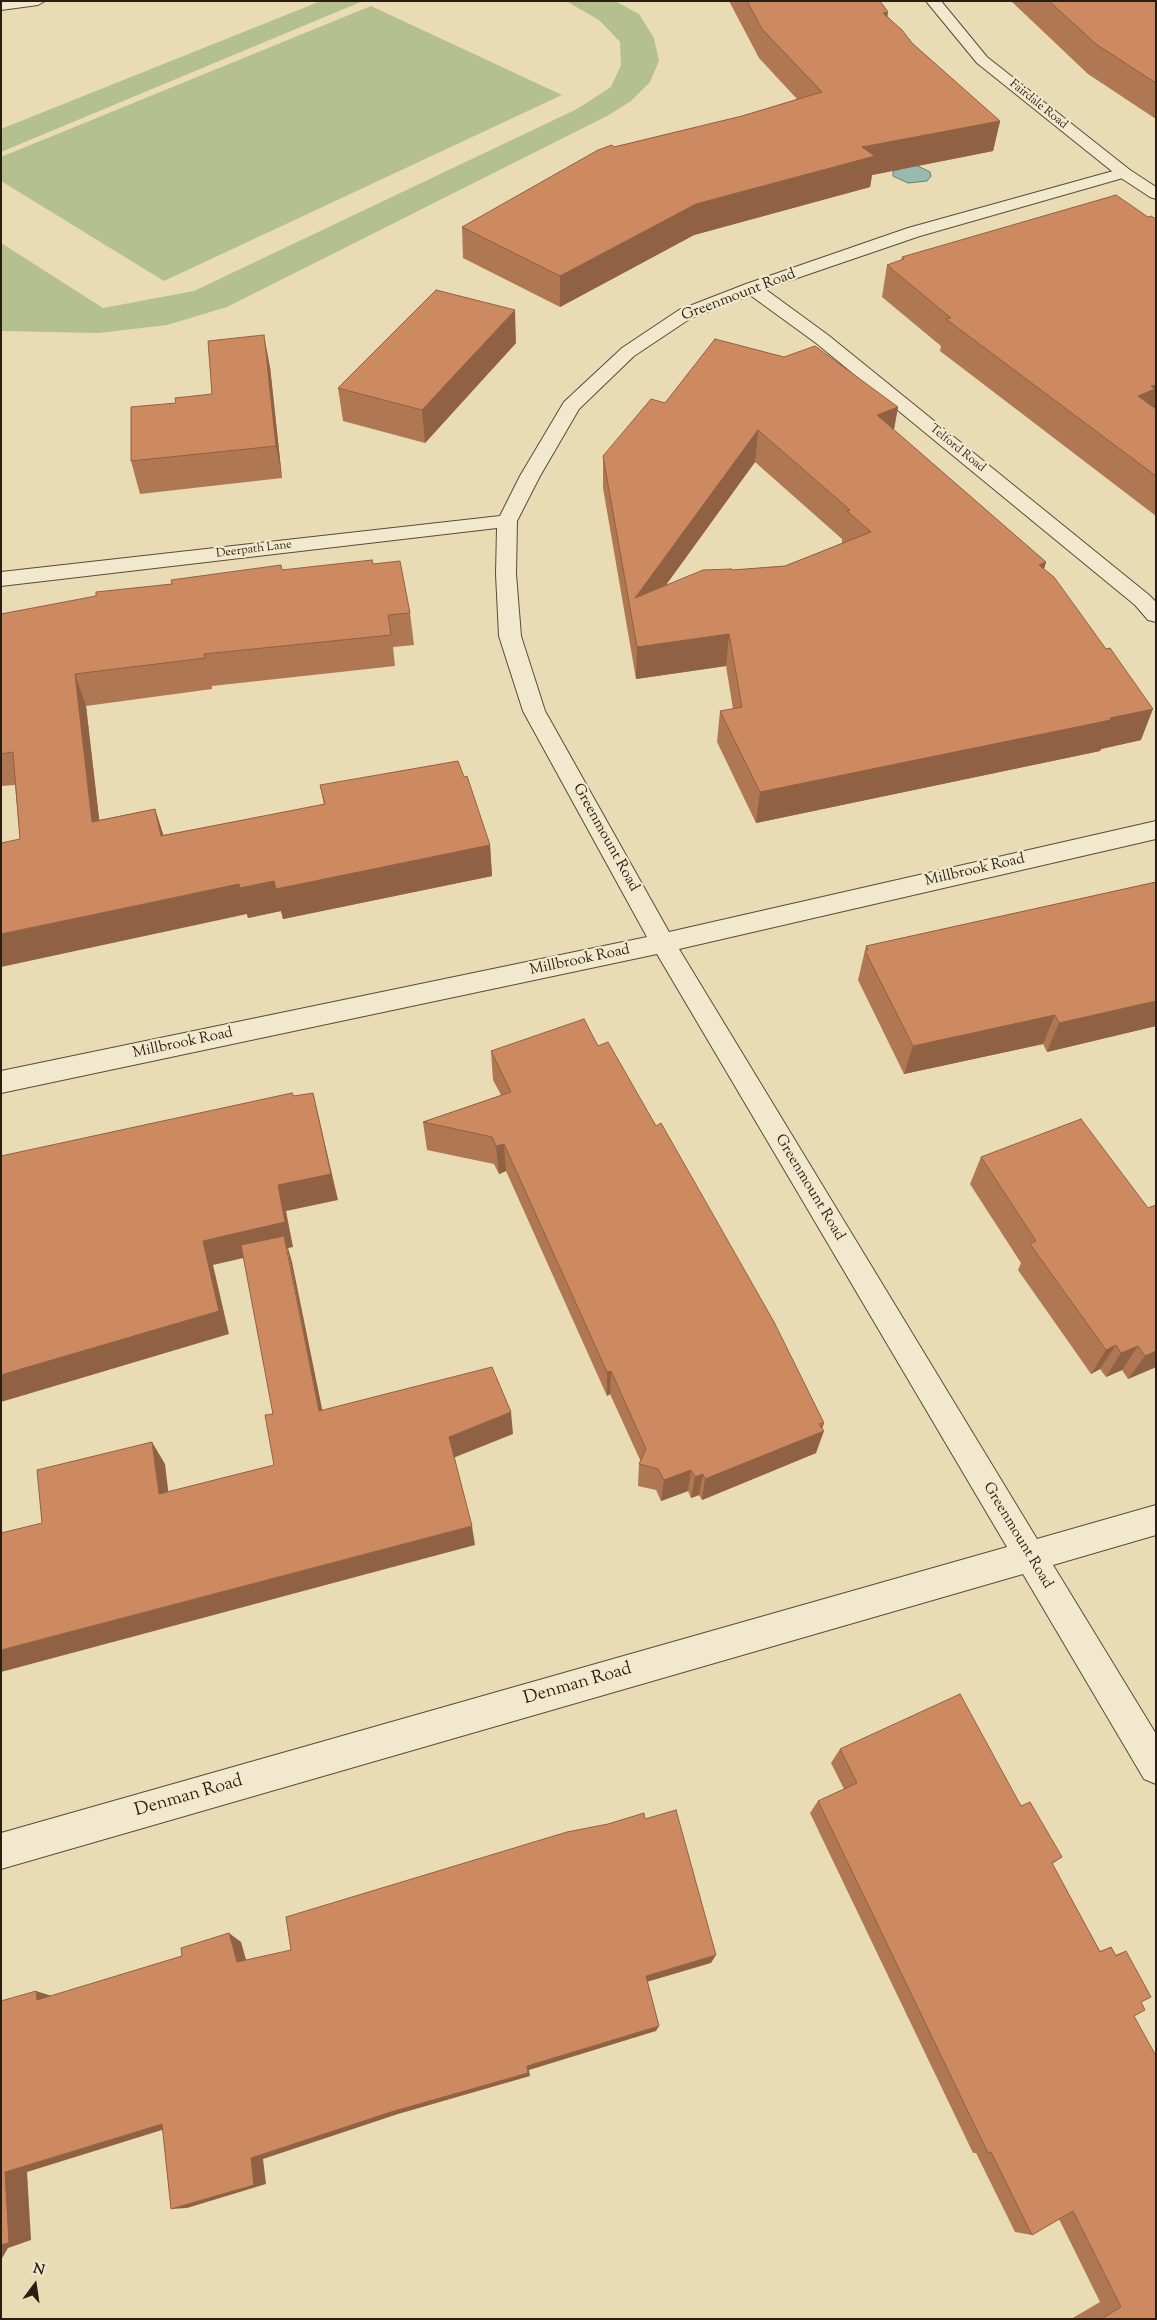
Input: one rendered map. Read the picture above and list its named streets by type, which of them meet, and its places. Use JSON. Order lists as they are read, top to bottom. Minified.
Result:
{"streets":{"street":["Fairdale Road","Greenmount Road","Telford Road","Deerpath Lane","Millbrook Road","Denman Road"]},"crossings":[["Fairdale Road","Greenmount Road"],["Greenmount Road","Telford Road"],["Greenmount Road","Deerpath Lane"],["Greenmount Road","Millbrook Road"],["Greenmount Road","Denman Road"]],"north":"top"}
